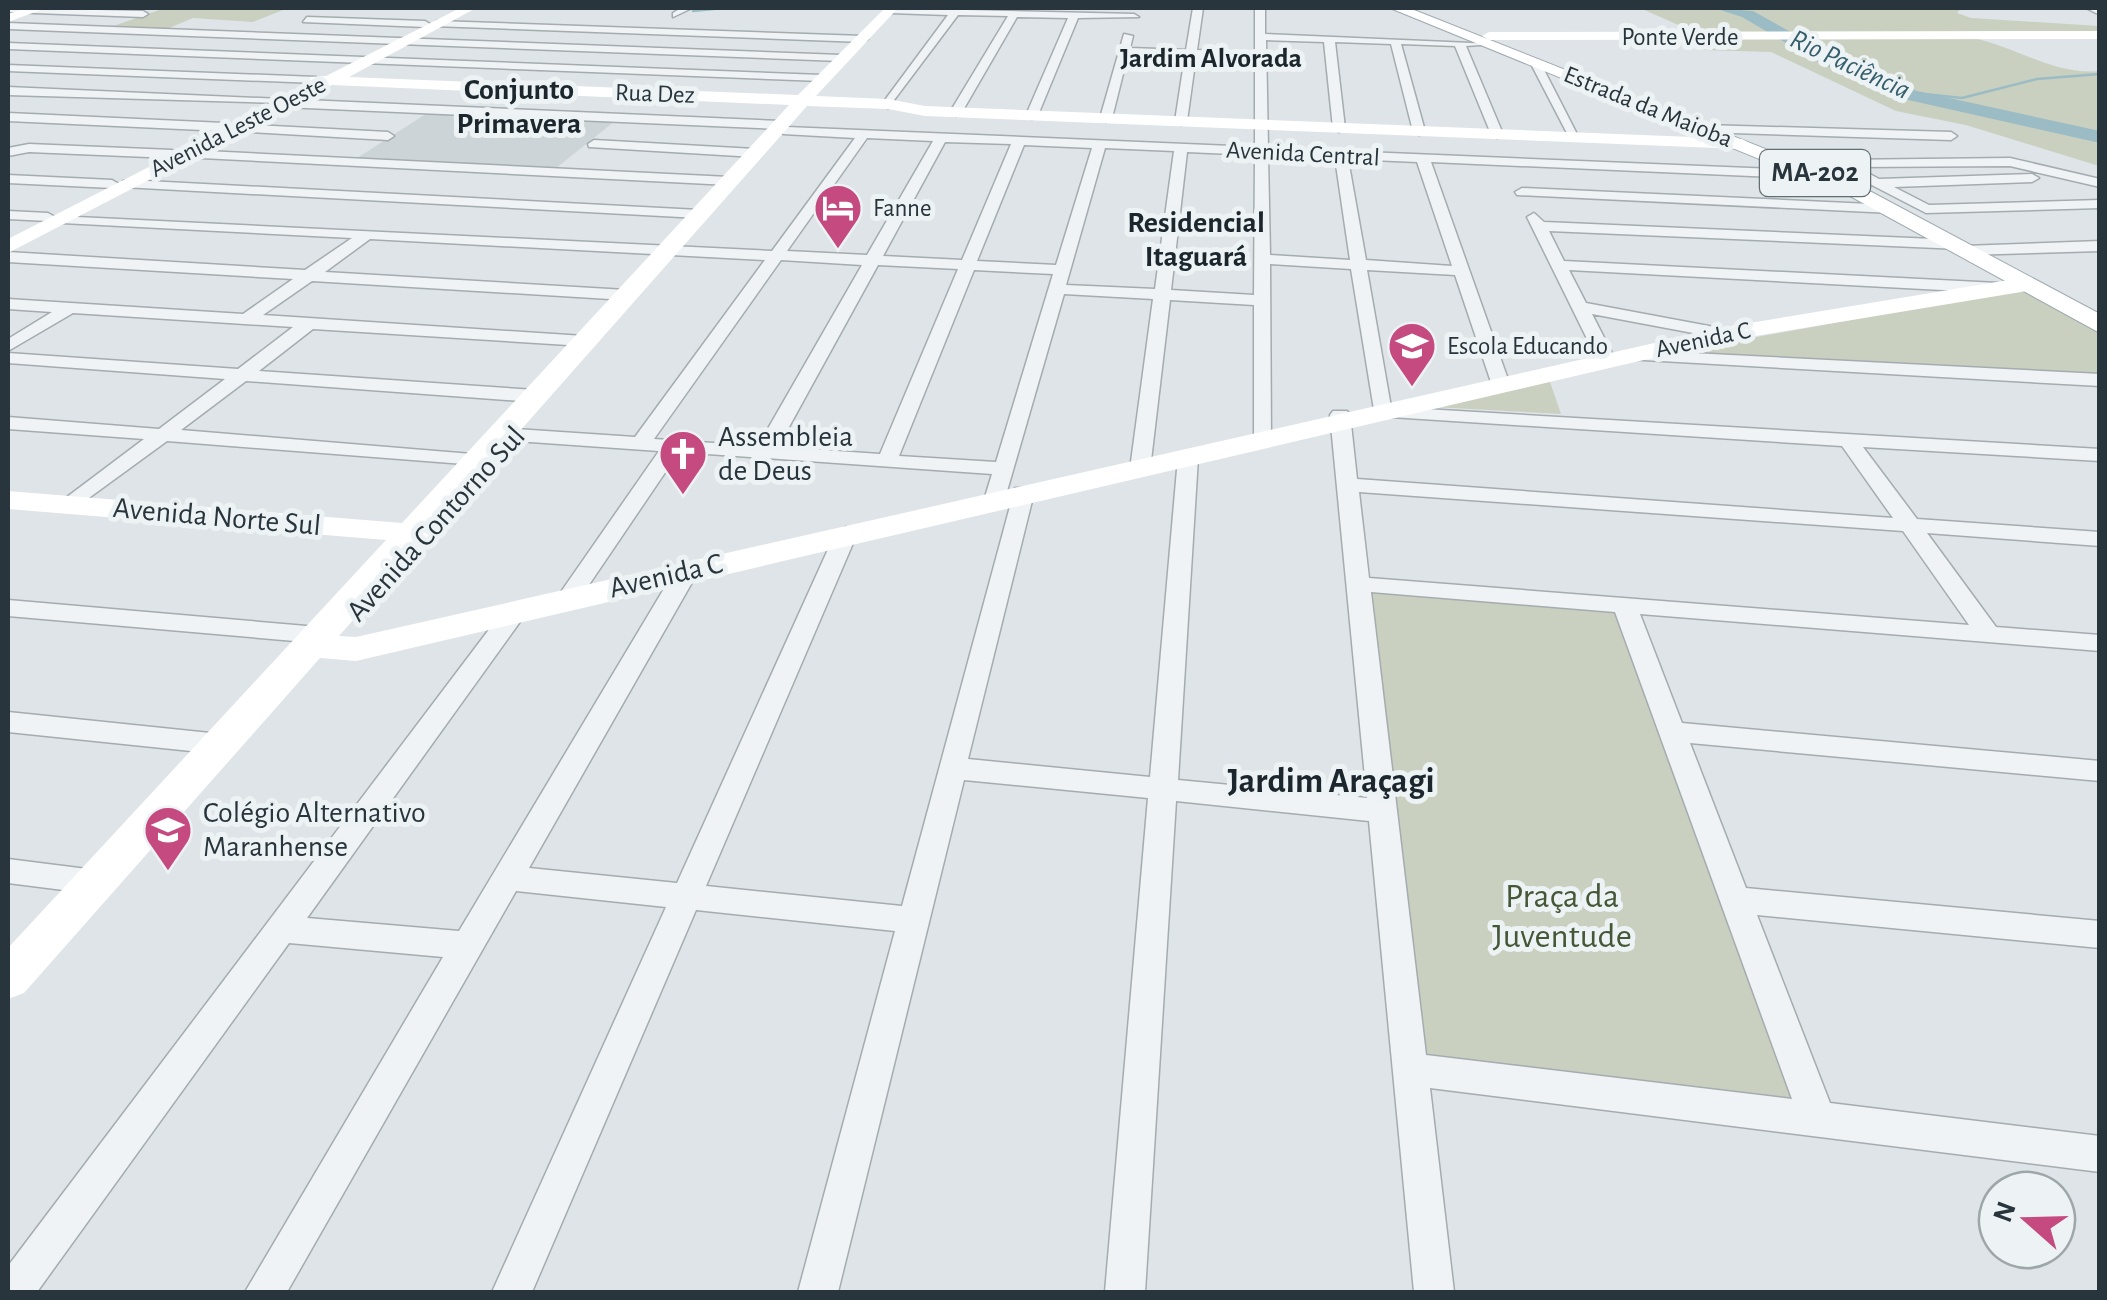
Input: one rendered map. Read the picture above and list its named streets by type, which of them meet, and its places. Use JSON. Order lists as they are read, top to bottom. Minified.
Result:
{"streets":{"main road":["Ponte Verde","Rua Dez","Estrada da Maioba","Avenida Leste Oeste","Avenida Central","MA-202","Avenida C","Avenida Norte Sul","Avenida Contorno Sul"]},"crossings":[["Ponte Verde","Estrada da Maioba"],["Rua Dez","Avenida Leste Oeste"],["Rua Dez","Avenida Central"],["Rua Dez","Avenida Contorno Sul"],["Estrada da Maioba","Avenida Central"],["Estrada da Maioba","Avenida C"],["Avenida Leste Oeste","Avenida Central"],["Avenida Central","Avenida Contorno Sul"],["Avenida C","Avenida Contorno Sul"],["Avenida Norte Sul","Avenida Contorno Sul"]],"districts":["Jardim Alvorada","Conjunto Primavera","Residencial Itaguará","Jardim Araçagi"],"water":["Rio Paciência"],"parks":["Praça da Juventude"],"places":{"hotel":["Fanne"],"school or university":["Escola Educando","Colégio Alternativo Maranhense"],"church":["Assembleia de Deus"]},"north":"left"}
